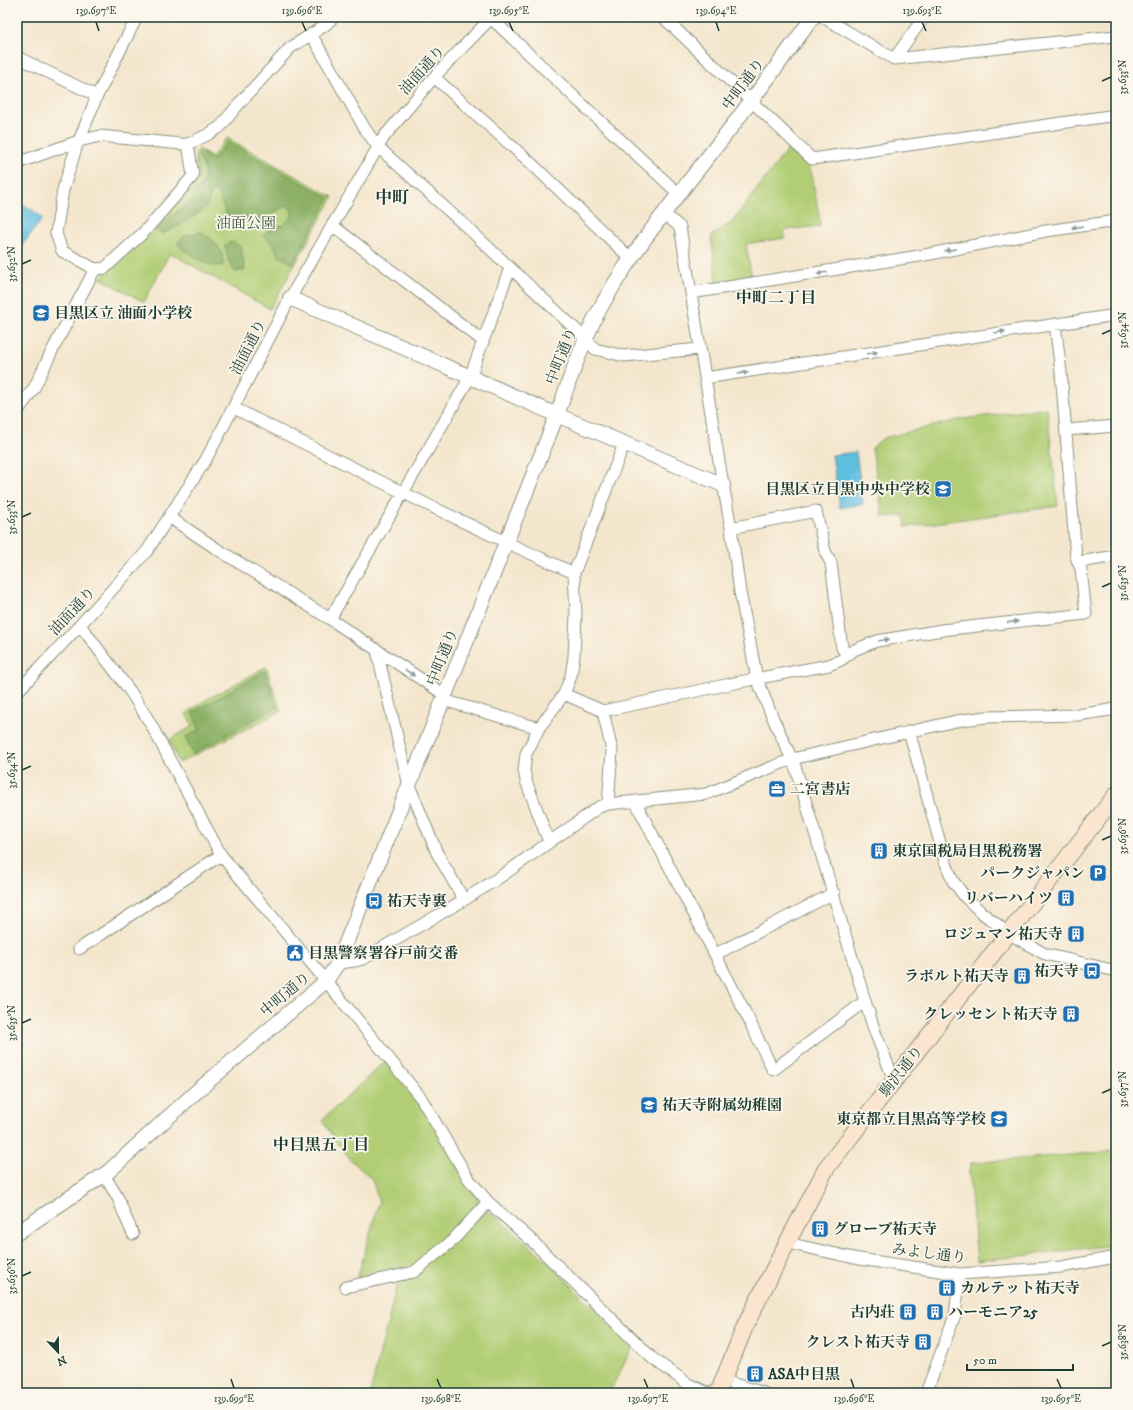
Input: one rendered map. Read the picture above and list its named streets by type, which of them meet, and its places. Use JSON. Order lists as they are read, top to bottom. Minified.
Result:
{"streets":{"main road":["駒沢通り"],"street":["油面通り","中町通り","みよし通り"]},"crossings":[["駒沢通り","みよし通り"]],"districts":["中町","中町二丁目","中目黒五丁目"],"parks":["油面公園"],"places":{"school or university":["目黒区立 油面小学校","目黒区立目黒中央中学校","祐天寺附属幼稚園","東京都立目黒高等学校"],"office":["二宮書店"],"building":["東京国税局目黒税務署","リバーハイツ","ロジュマン祐天寺","ラボルト祐天寺","クレッセント祐天寺","グローブ祐天寺","カルテット祐天寺","古内荘","ハーモニア25","クレスト祐天寺","ASA中目黒"],"parking":["パークジャパン"],"bus stop":["祐天寺裏","祐天寺"],"public building":["目黒警察署谷戸前交番"]},"scale_bar":"50 m","north":"bottom","coordinates":["139.697°E","139.696°E","139.695°E","139.694°E","139.693°E","35.633°N","35.632°N","35.634°N","35.635°N","35.636°N","35.637°N","35.638°N","139.699°E","139.698°E"]}
